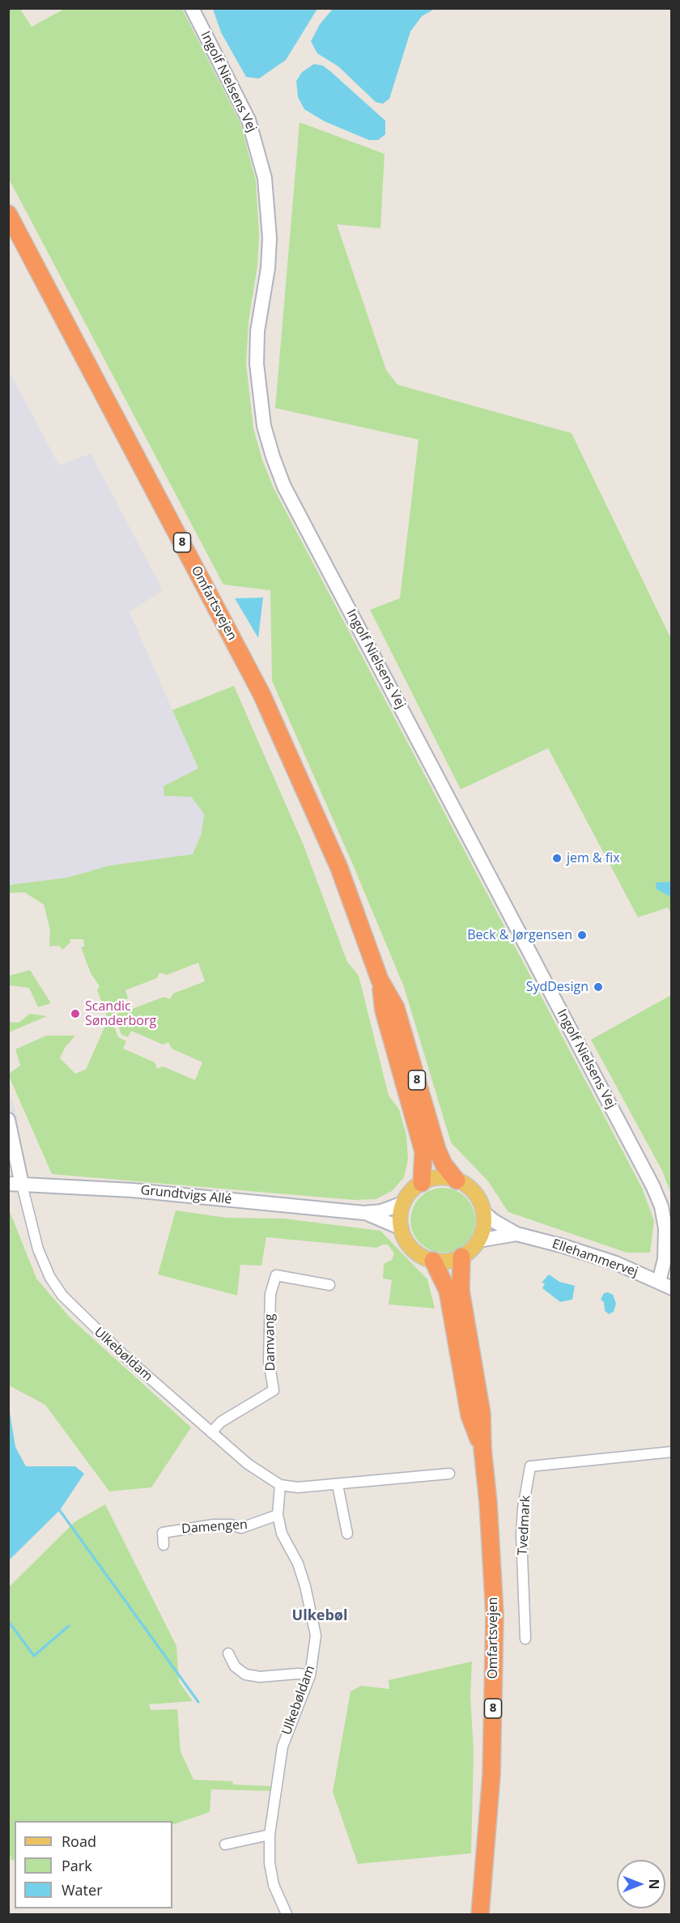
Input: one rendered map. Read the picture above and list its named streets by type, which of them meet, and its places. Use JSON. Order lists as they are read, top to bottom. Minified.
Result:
{"streets":{"highway":["8","Omfartsvejen"],"street":["Ingolf Nielsens Vej","Grundtvigs Allé","Ellehammervej","Damvang","Ulkebøldam","Tvedmark","Damengen"]},"crossings":[["Ingolf Nielsens Vej","Ellehammervej"],["8","Omfartsvejen"],["8","Grundtvigs Allé"],["8","Ellehammervej"],["Omfartsvejen","Grundtvigs Allé"],["Omfartsvejen","Ellehammervej"],["Grundtvigs Allé","Ellehammervej"],["Grundtvigs Allé","Ulkebøldam"],["Damvang","Ulkebøldam"],["Ulkebøldam","Damengen"]],"districts":["Ulkebøl"],"places":["jem & fix","Beck & Jørgensen","SydDesign","Scandic Sønderborg"],"legend":["Road","Park","Water"],"north":"right"}
